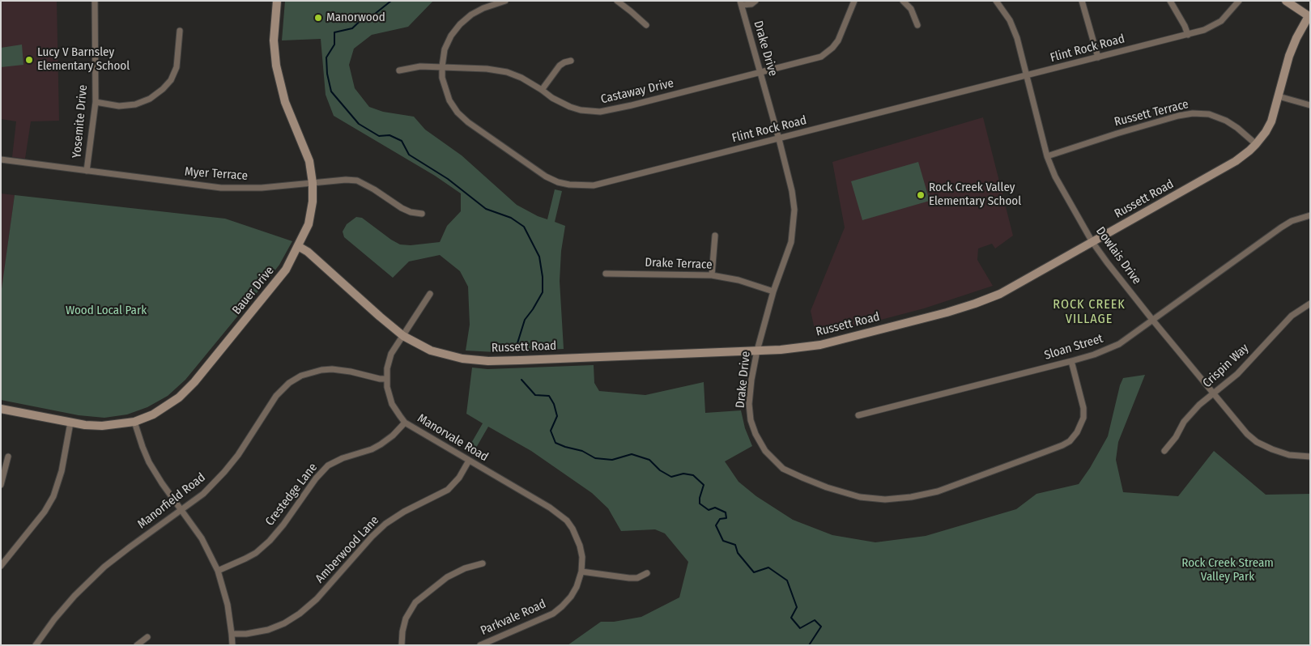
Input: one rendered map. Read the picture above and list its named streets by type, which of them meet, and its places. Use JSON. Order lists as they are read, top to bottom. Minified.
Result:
{"streets":{"street":["Drake Drive","Flint Rock Road","Castaway Drive","Russett Terrace","Yosemite Drive","Myer Terrace","Russett Road","Dowlais Drive","Drake Terrace","Bauer Drive","Sloan Street","Crispin Way","Manorvale Road","Crestedge Lane","Manorfield Road","Amberwood Lane","Parkvale Road"]},"crossings":[["Drake Drive","Flint Rock Road"],["Drake Drive","Castaway Drive"],["Drake Drive","Russett Road"],["Drake Drive","Drake Terrace"],["Drake Drive","Sloan Street"],["Flint Rock Road","Castaway Drive"],["Flint Rock Road","Dowlais Drive"],["Russett Terrace","Russett Road"],["Russett Terrace","Dowlais Drive"],["Yosemite Drive","Myer Terrace"],["Myer Terrace","Bauer Drive"],["Russett Road","Dowlais Drive"],["Russett Road","Bauer Drive"],["Russett Road","Manorvale Road"],["Dowlais Drive","Sloan Street"],["Dowlais Drive","Crispin Way"],["Manorvale Road","Crestedge Lane"],["Manorvale Road","Manorfield Road"],["Manorvale Road","Amberwood Lane"],["Manorvale Road","Parkvale Road"]],"districts":["ROCK CREEK VILLAGE"],"parks":["Wood Local Park","Rock Creek Stream Valley Park"],"places":["Manorwood","Lucy V Barnsley Elementary School","Rock Creek Valley Elementary School"]}
